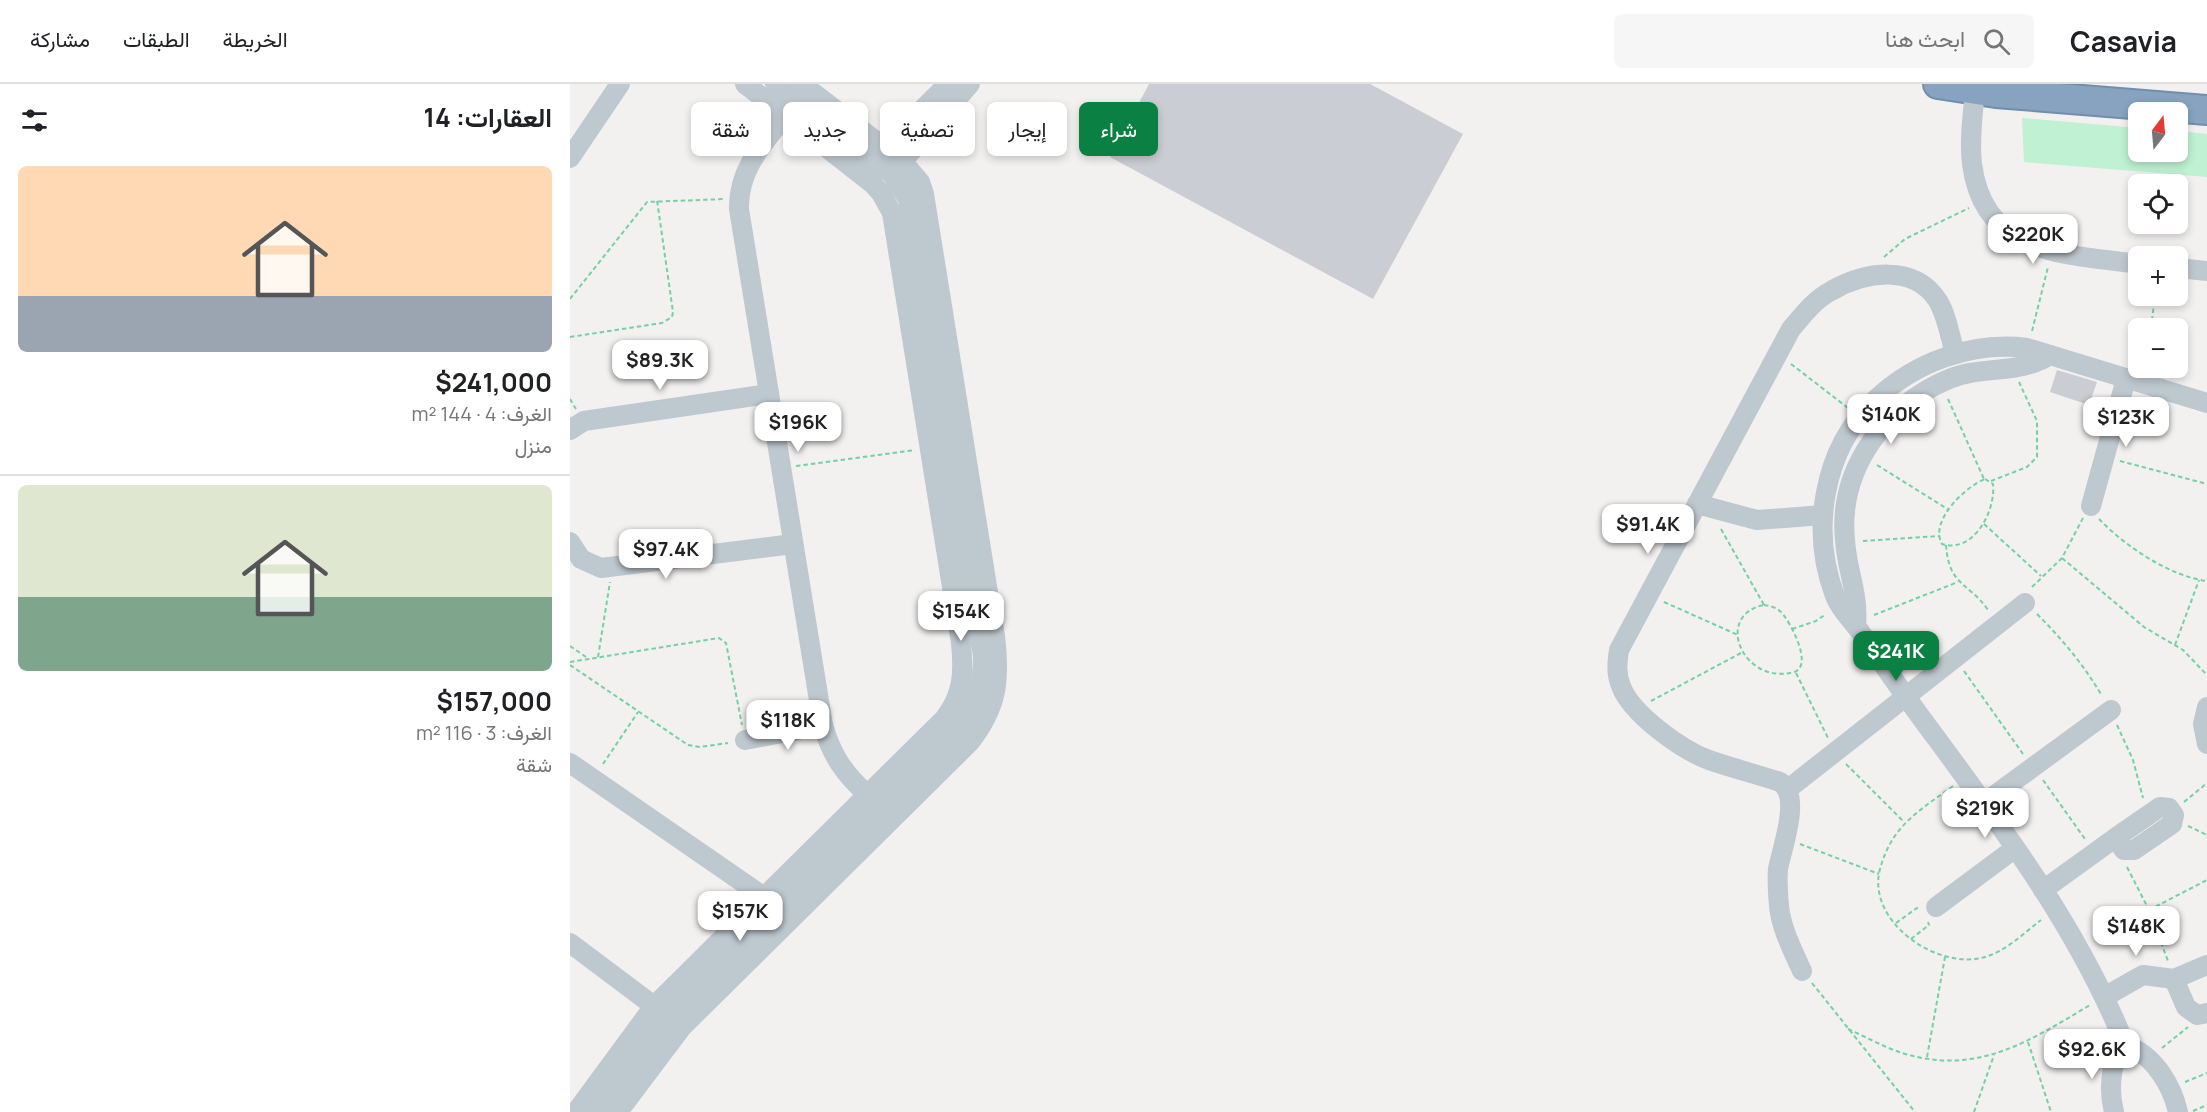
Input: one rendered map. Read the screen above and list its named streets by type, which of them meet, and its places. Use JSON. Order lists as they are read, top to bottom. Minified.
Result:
{"north":"top","page":{"header":"Casavia","search":"ابحث هنا","nav":["الخريطة","الطبقات","مشاركة"],"heading":"العقارات: 14","map_buttons":["+","−"],"chip":["شراء","إيجار","تصفية","جديد","شقة"],"list":[{"name":"$241,000","note":"الغرف: 4 · 144 m² · منزل"},{"name":"$157,000","note":"الغرف: 3 · 116 m² · شقة"}],"price":["$220K","$89.3K","$140K","$123K","$196K","$91.4K","$97.4K","$154K","$241K","$118K","$219K","$157K","$148K","$92.6K"]}}
